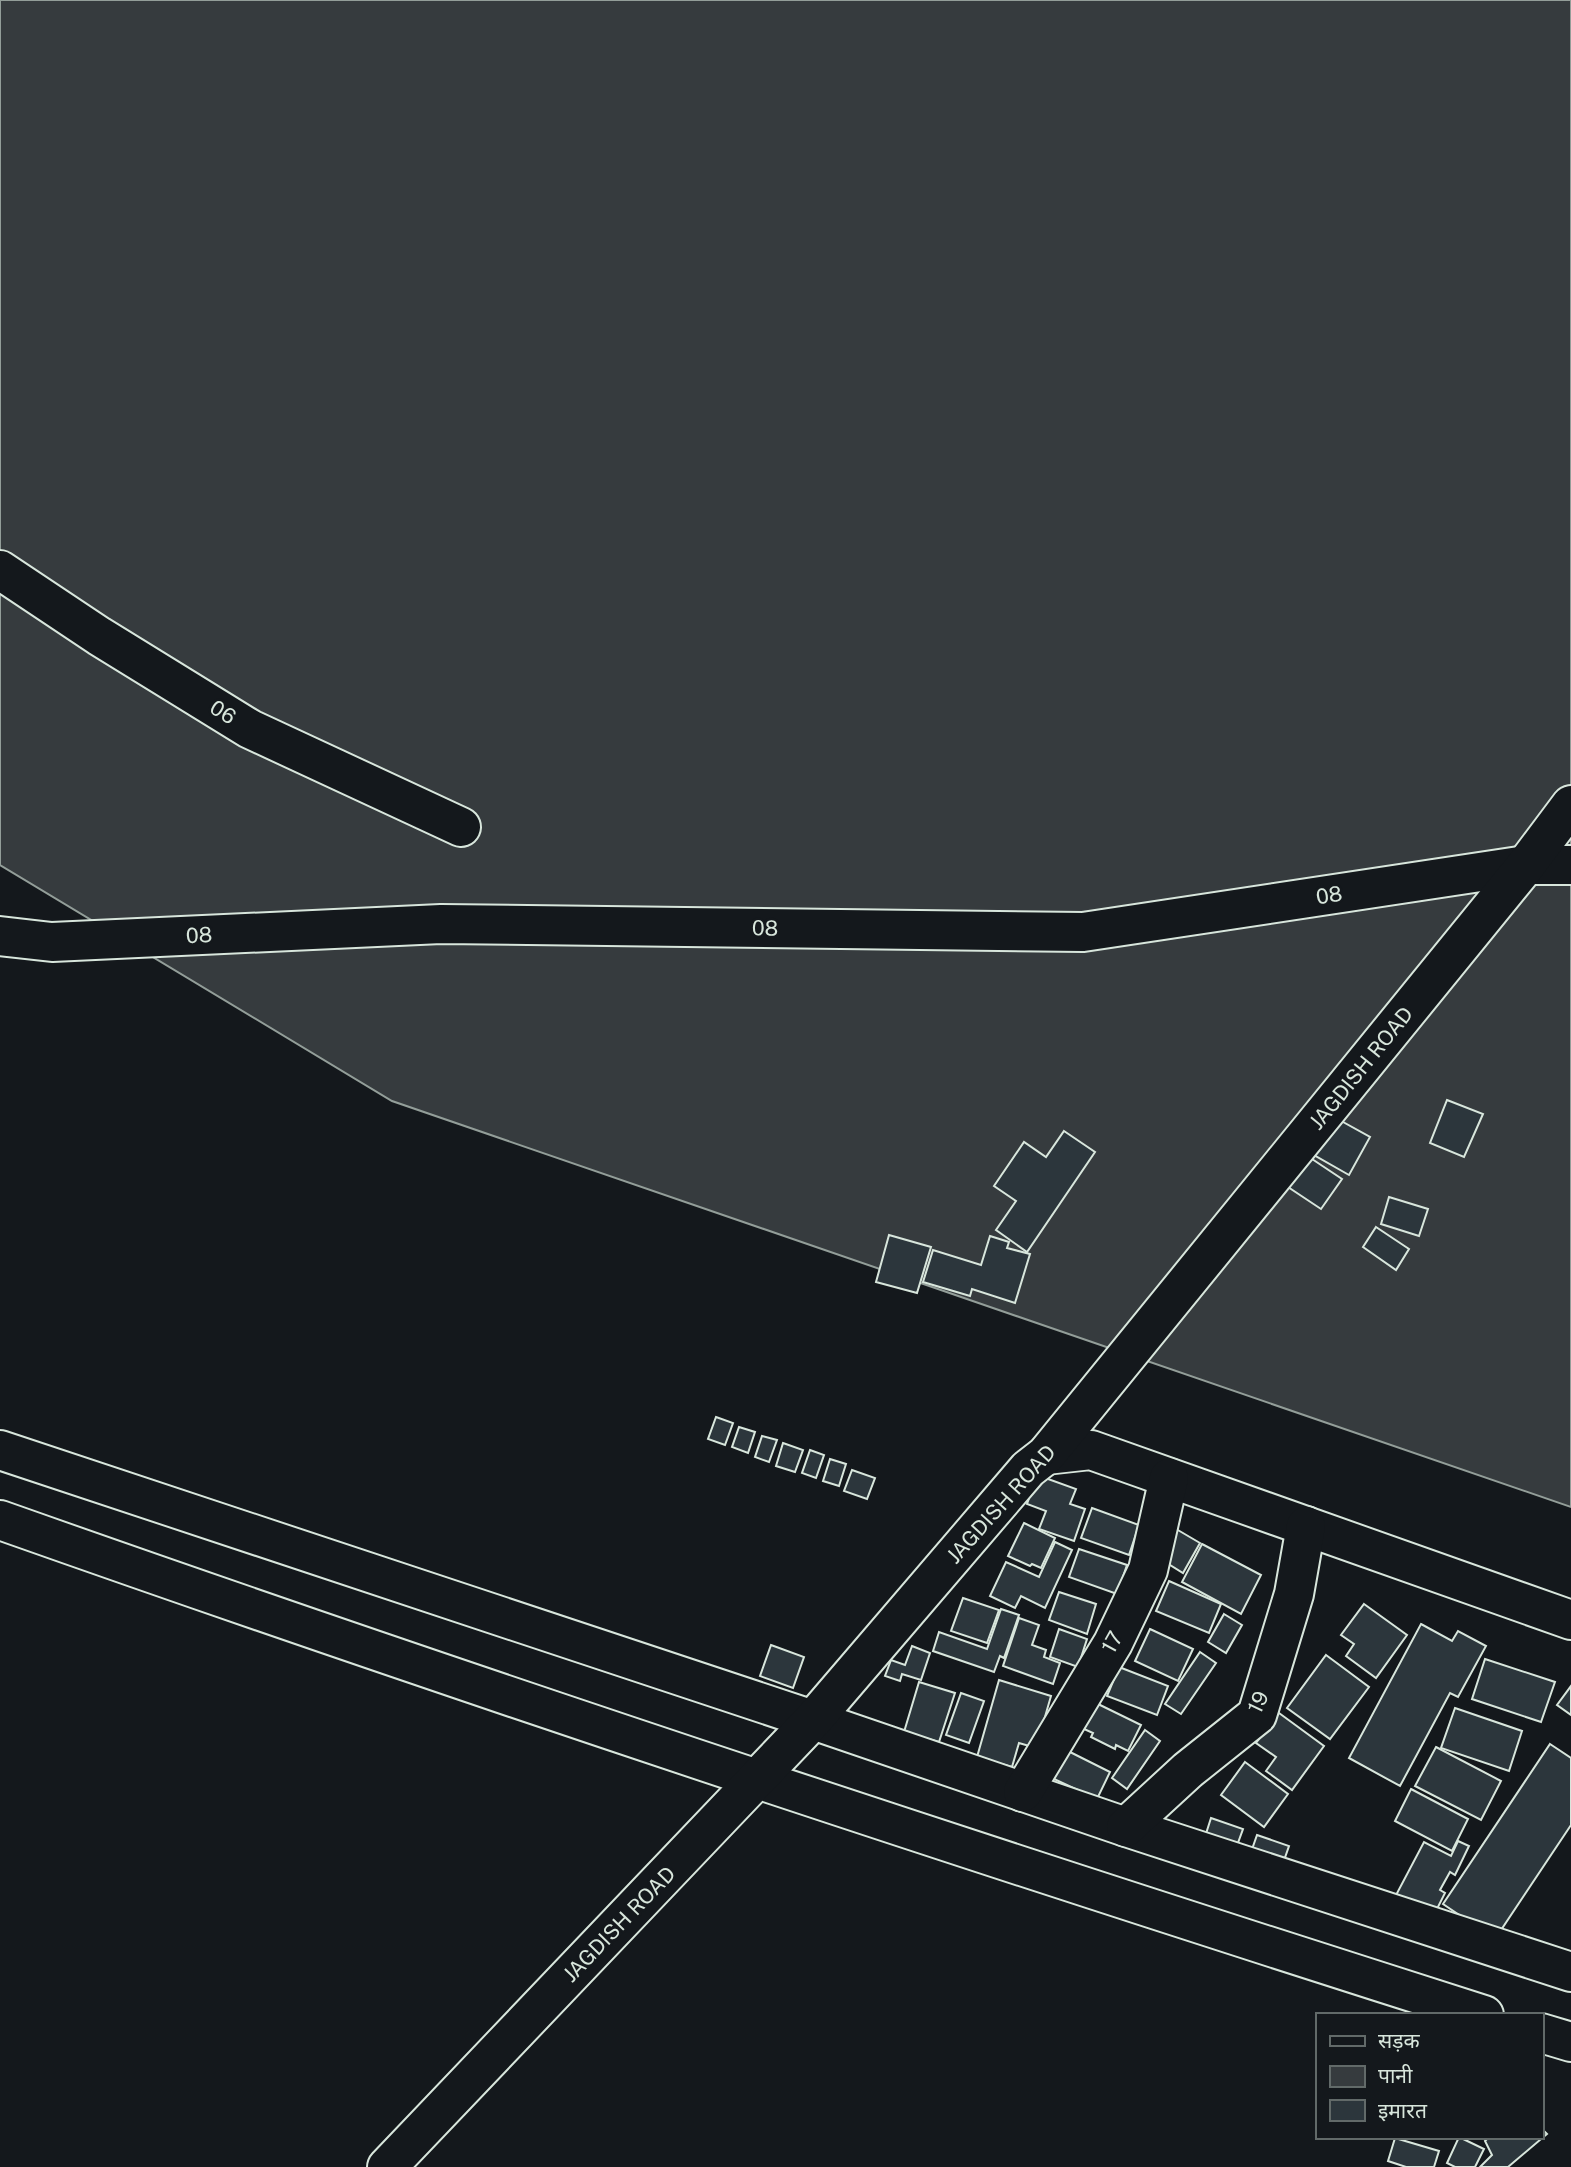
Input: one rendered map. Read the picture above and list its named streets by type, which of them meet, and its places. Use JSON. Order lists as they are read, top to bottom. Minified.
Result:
{"streets":{"street":["06","08","JAGDISH ROAD","17","19"]},"crossings":[["08","JAGDISH ROAD"]],"legend":["सड़क","पानी","इमारत"]}
